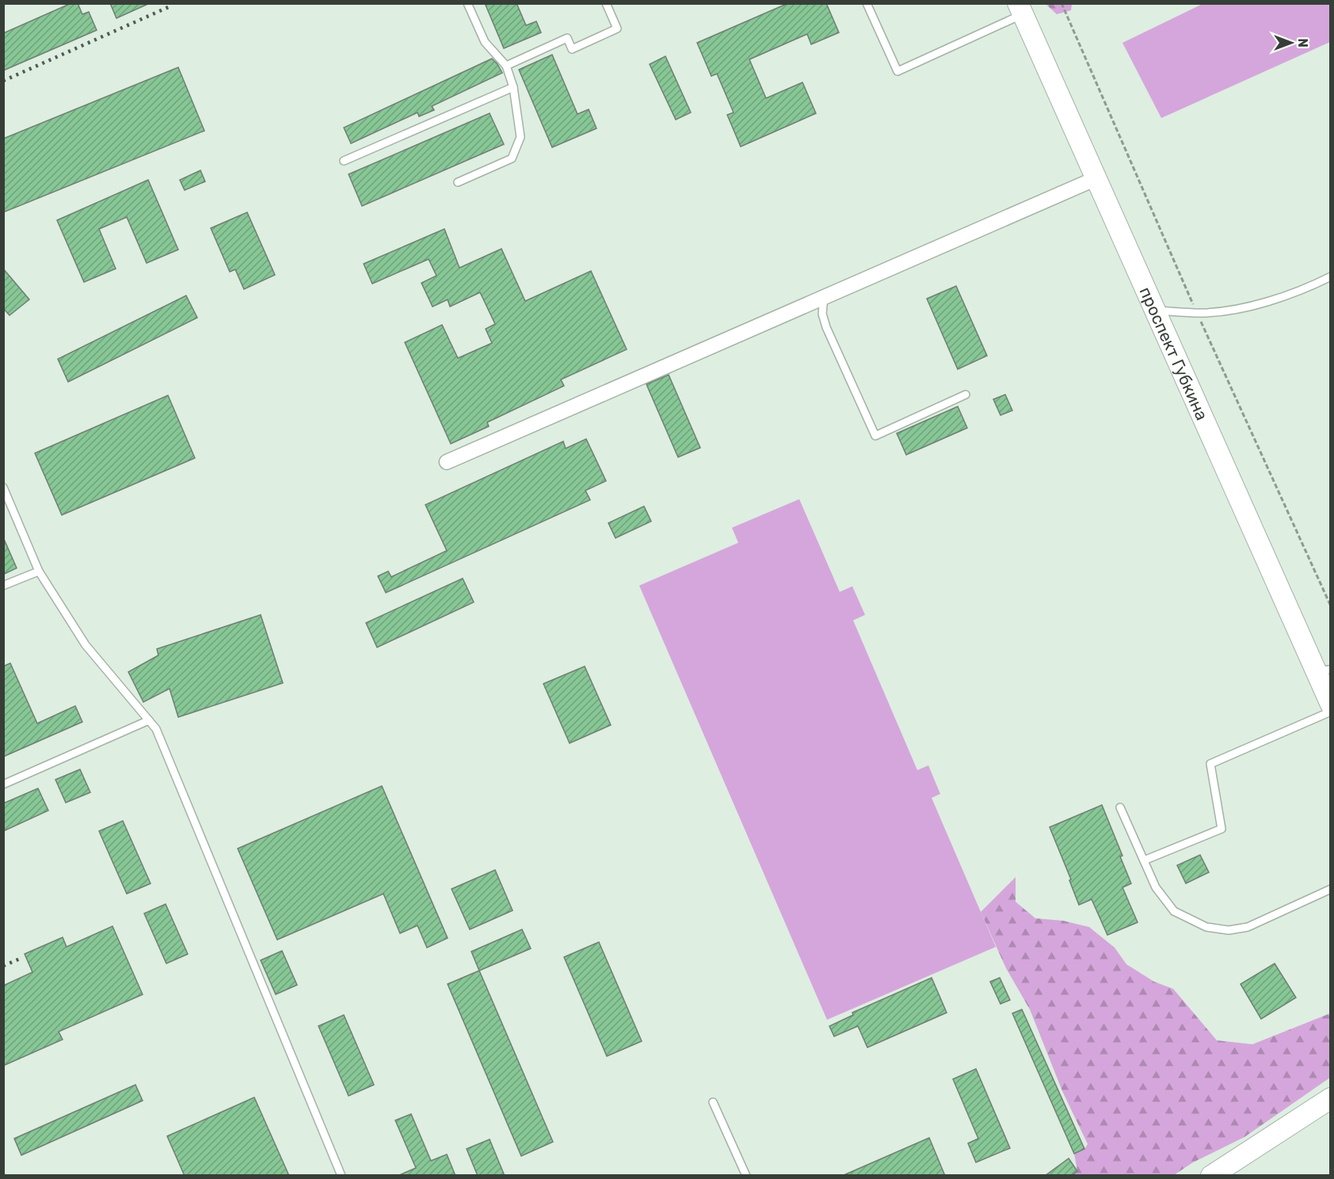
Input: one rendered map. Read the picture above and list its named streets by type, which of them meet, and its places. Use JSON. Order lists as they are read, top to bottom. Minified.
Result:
{"streets":{"main road":["проспект Губкина"]},"north":"right"}
